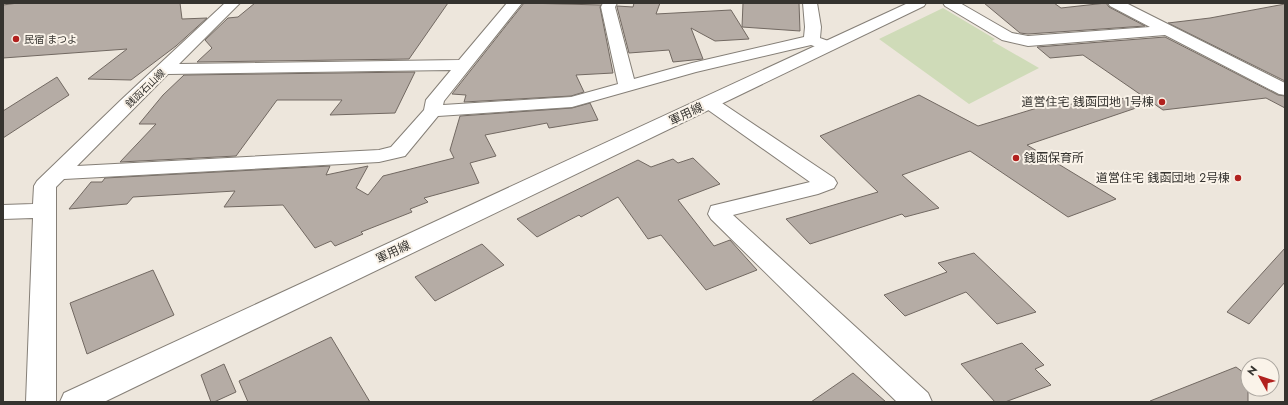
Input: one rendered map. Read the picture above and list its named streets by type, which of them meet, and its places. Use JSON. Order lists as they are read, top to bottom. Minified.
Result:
{"streets":{"street":["銭函石山線","軍用線"]},"places":["民宿 まつよ","道営住宅 銭函団地 1号棟","銭函保育所","道営住宅 銭函団地 2号棟"],"north":"top left"}
